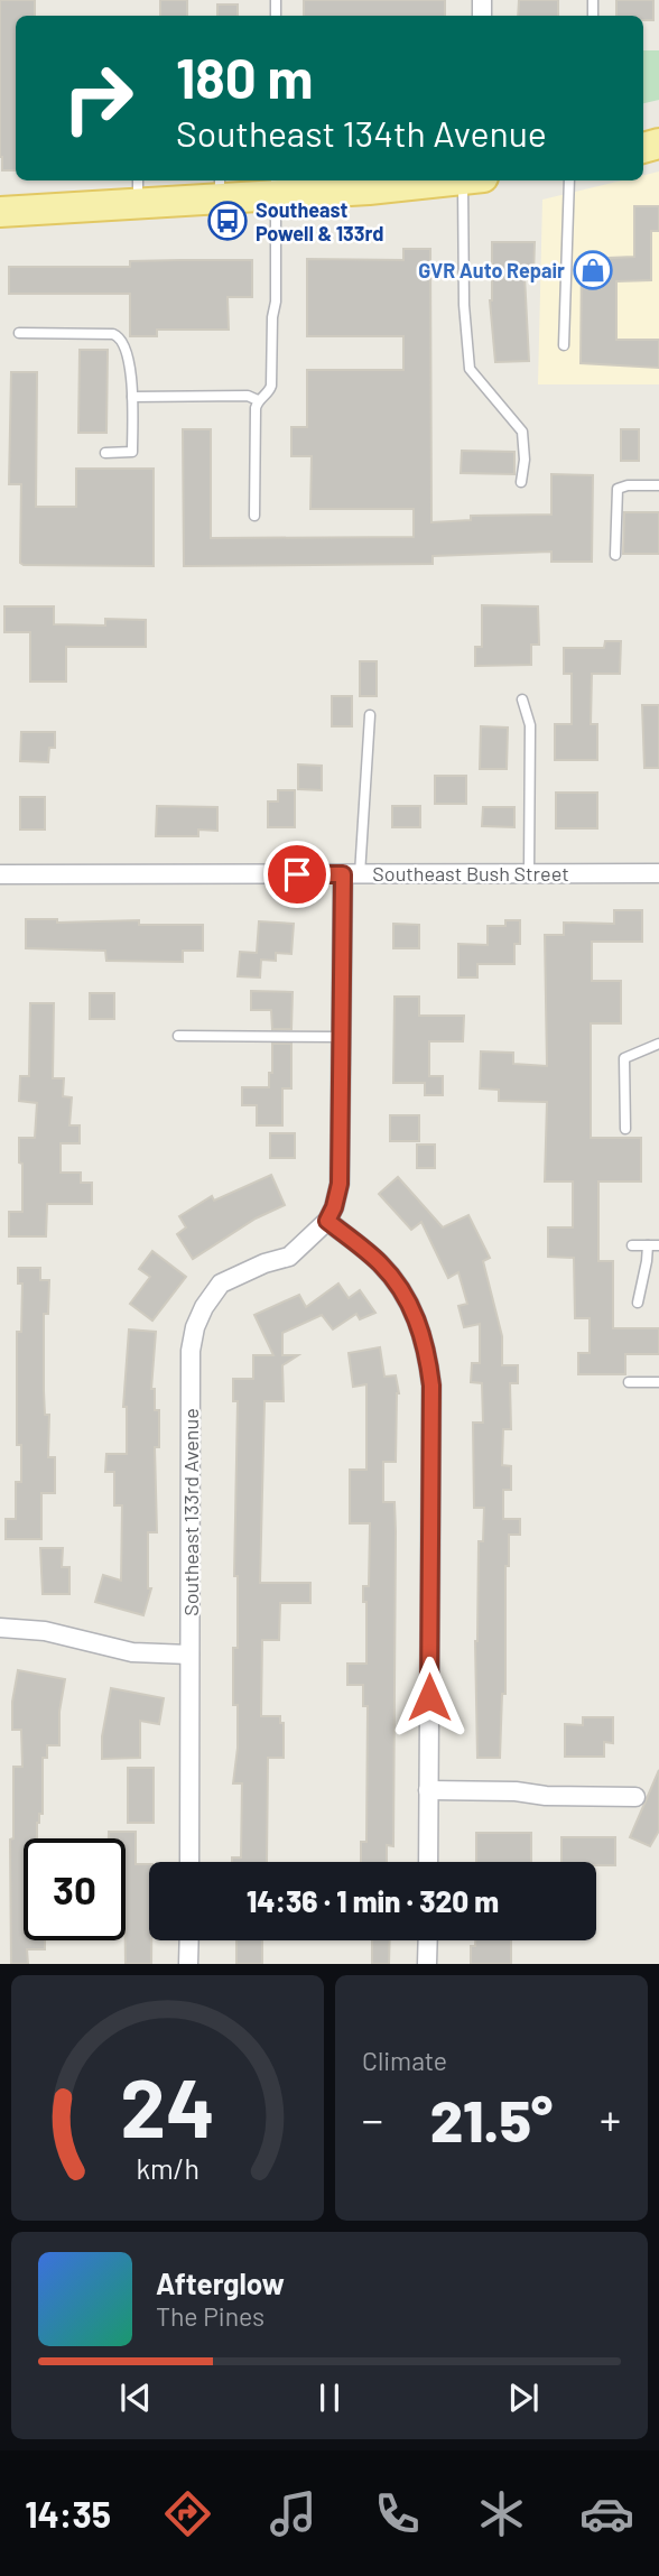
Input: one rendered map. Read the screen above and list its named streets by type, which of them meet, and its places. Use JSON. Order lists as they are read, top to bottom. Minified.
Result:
{"streets":{"street":["Southeast Bush Street","Southeast 133rd Avenue"]},"places":{"bus stop":["Southeast Powell & 133rd"],"shop":["GVR Auto Repair"]},"page":{"turn":["180 m","Southeast 134th Avenue"],"limit":"30","trip":"14:36 · 1 min · 320 m","tile":"Climate","heat":["−","21.5°","+"],"song":["Afterglow","The Pines"],"tabs":"14:35","gauge":["24","km/h"]}}
